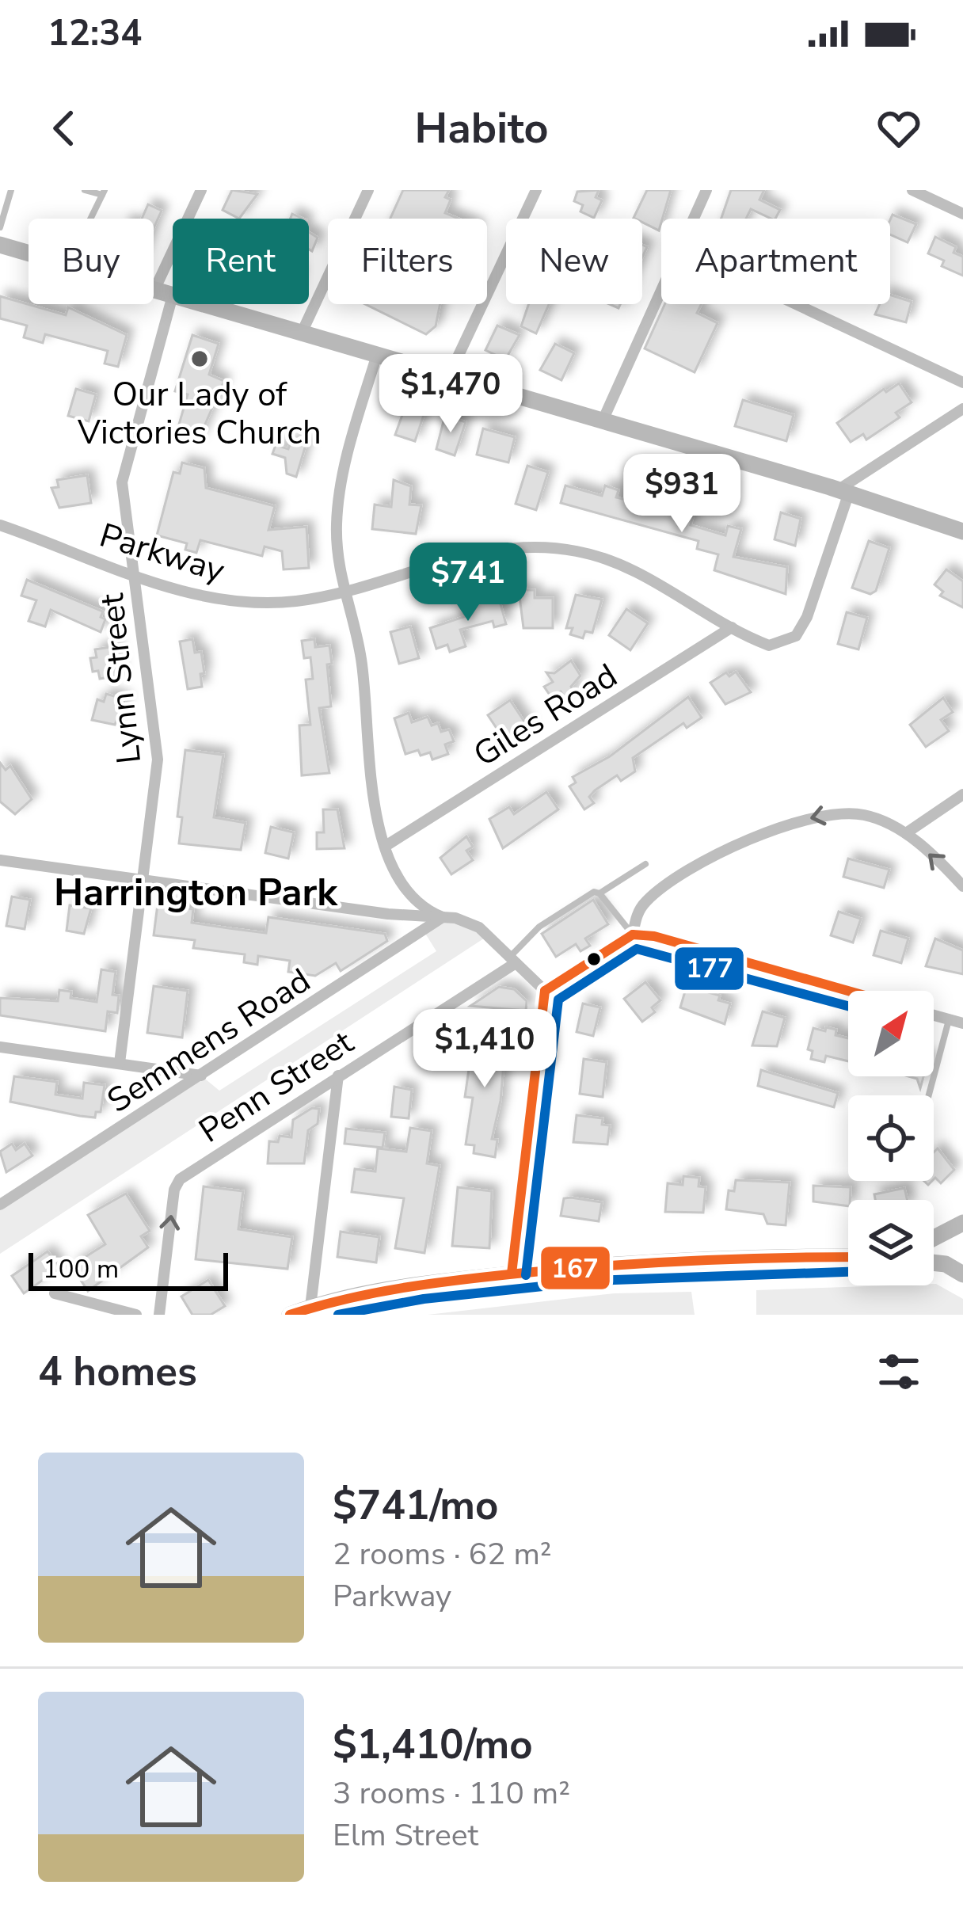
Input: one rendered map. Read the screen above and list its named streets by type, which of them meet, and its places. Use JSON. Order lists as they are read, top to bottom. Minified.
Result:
{"streets":{"street":["Parkway","Lynn Street","Giles Road","Semmens Road","Penn Street"]},"crossings":[["Parkway","Lynn Street"],["Parkway","Giles Road"]],"one_way":["Penn Street"],"districts":["Harrington Park"],"places":["Our Lady of Victories Church"],"lines":["transit line 167","transit line 177"],"scale_bar":"100 m","north":"top right","page":{"status":"12:34","header":"Habito","chip":["Buy","Rent","Filters","New","Apartment"],"price":["$1,470","$931","$741","$1,410"],"scale":"100 m","heading":"4 homes","list":[{"name":"$741/mo","note":"2 rooms · 62 m² · Parkway"},{"name":"$1,410/mo","note":"3 rooms · 110 m² · Elm Street"}]}}
